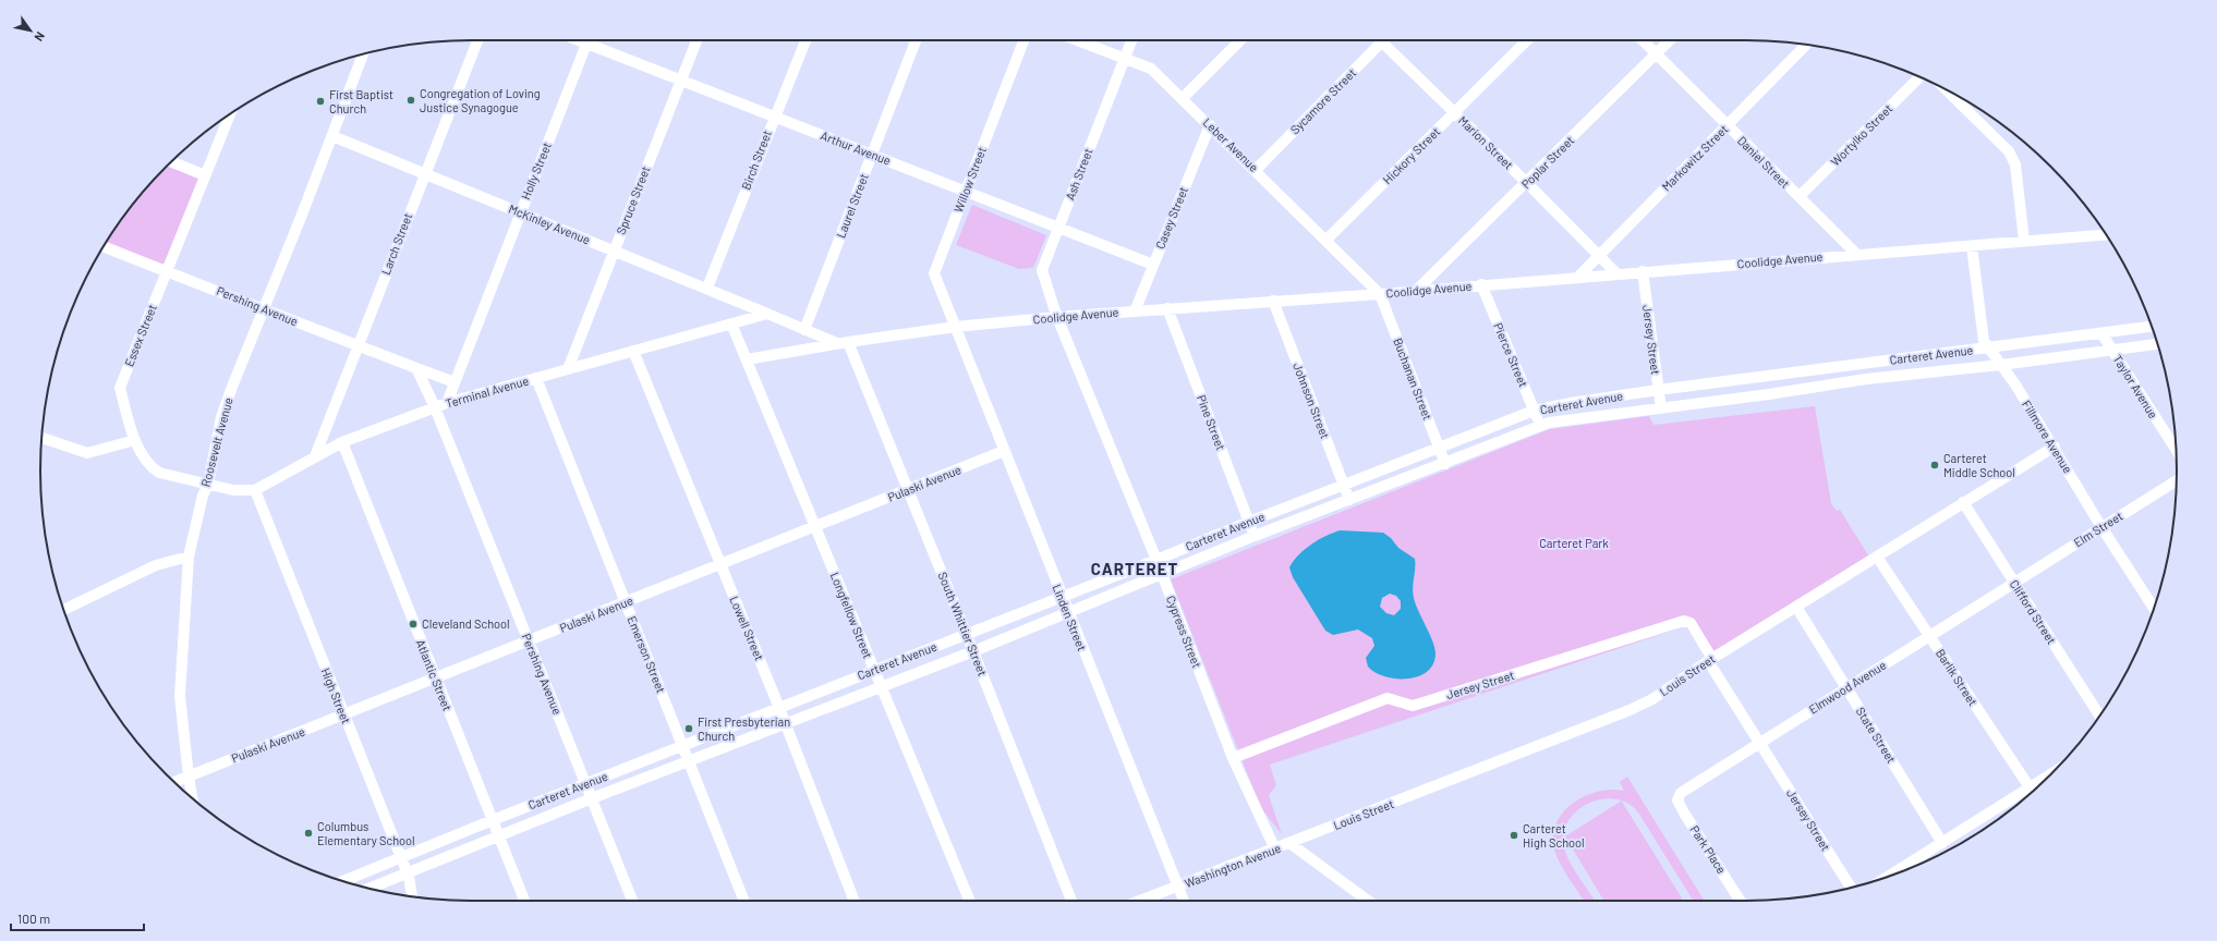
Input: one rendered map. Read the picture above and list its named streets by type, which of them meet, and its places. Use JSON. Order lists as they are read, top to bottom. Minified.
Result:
{"streets":{"street":["Sycamore Street","Wortylko Street","Marion Street","Leber Avenue","Arthur Avenue","Hickory Street","Markowitz Street","Birch Street","Poplar Street","Daniel Street","Holly Street","Ash Street","Willow Street","Spruce Street","Laurel Street","Casey Street","McKinley Avenue","Larch Street","Coolidge Avenue","Pershing Avenue","Essex Street","Jersey Street","Pierce Street","Carteret Avenue","Buchanan Street","Taylor Avenue","Terminal Avenue","Johnson Street","Pine Street","Fillmore Avenue","Roosevelt Avenue","Pulaski Avenue","Elm Street","Clifford Street","Longfellow Street","Linden Street","South Whittier Street","Lowell Street","Cypress Street","Emerson Street","Atlantic Street","Louis Street","Barlik Street","Elmwood Avenue","High Street","State Street","Park Place","Washington Avenue"]},"crossings":[["Sycamore Street","Marion Street"],["Sycamore Street","Leber Avenue"],["Wortylko Street","Daniel Street"],["Marion Street","Hickory Street"],["Marion Street","Markowitz Street"],["Marion Street","Poplar Street"],["Marion Street","Coolidge Avenue"],["Leber Avenue","Hickory Street"],["Leber Avenue","Ash Street"],["Leber Avenue","Casey Street"],["Leber Avenue","Coolidge Avenue"],["Leber Avenue","Buchanan Street"],["Arthur Avenue","Birch Street"],["Arthur Avenue","Holly Street"],["Arthur Avenue","Ash Street"],["Arthur Avenue","Willow Street"],["Arthur Avenue","Spruce Street"],["Arthur Avenue","Laurel Street"],["Arthur Avenue","Casey Street"],["Markowitz Street","Daniel Street"],["Markowitz Street","Coolidge Avenue"],["Birch Street","McKinley Avenue"],["Poplar Street","Daniel Street"],["Poplar Street","Coolidge Avenue"],["Daniel Street","Coolidge Avenue"],["Holly Street","McKinley Avenue"],["Holly Street","Pershing Avenue"],["Holly Street","Terminal Avenue"],["Ash Street","Coolidge Avenue"],["Ash Street","Cypress Street"],["Willow Street","Coolidge Avenue"],["Willow Street","Linden Street"],["Spruce Street","McKinley Avenue"],["Spruce Street","Terminal Avenue"],["Laurel Street","McKinley Avenue"],["Casey Street","Coolidge Avenue"],["McKinley Avenue","Larch Street"],["McKinley Avenue","Coolidge Avenue"],["McKinley Avenue","Roosevelt Avenue"],["McKinley Avenue","South Whittier Street"],["Larch Street","Pershing Avenue"],["Larch Street","Terminal Avenue"],["Coolidge Avenue","Jersey Street"],["Coolidge Avenue","Pierce Street"],["Coolidge Avenue","Buchanan Street"],["Coolidge Avenue","Johnson Street"],["Coolidge Avenue","Pine Street"],["Coolidge Avenue","Fillmore Avenue"],["Coolidge Avenue","Longfellow Street"],["Coolidge Avenue","Linden Street"],["Coolidge Avenue","South Whittier Street"],["Coolidge Avenue","Cypress Street"],["Pershing Avenue","Essex Street"],["Pershing Avenue","Carteret Avenue"],["Pershing Avenue","Terminal Avenue"],["Pershing Avenue","Roosevelt Avenue"],["Pershing Avenue","Pulaski Avenue"],["Essex Street","Terminal Avenue"],["Essex Street","Roosevelt Avenue"],["Essex Street","High Street"],["Jersey Street","Carteret Avenue"],["Jersey Street","Cypress Street"],["Jersey Street","Louis Street"],["Jersey Street","Elmwood Avenue"],["Pierce Street","Carteret Avenue"],["Carteret Avenue","Buchanan Street"],["Carteret Avenue","Taylor Avenue"],["Carteret Avenue","Johnson Street"],["Carteret Avenue","Pine Street"],["Carteret Avenue","Fillmore Avenue"],["Carteret Avenue","Longfellow Street"],["Carteret Avenue","Linden Street"],["Carteret Avenue","South Whittier Street"],["Carteret Avenue","Lowell Street"],["Carteret Avenue","Cypress Street"],["Carteret Avenue","Emerson Street"],["Carteret Avenue","Atlantic Street"],["Carteret Avenue","High Street"],["Terminal Avenue","Longfellow Street"],["Terminal Avenue","Lowell Street"],["Terminal Avenue","Emerson Street"],["Terminal Avenue","Atlantic Street"],["Terminal Avenue","High Street"],["Fillmore Avenue","Elm Street"],["Fillmore Avenue","Louis Street"],["Roosevelt Avenue","Pulaski Avenue"],["Pulaski Avenue","Longfellow Street"],["Pulaski Avenue","Linden Street"],["Pulaski Avenue","South Whittier Street"],["Pulaski Avenue","Lowell Street"],["Pulaski Avenue","Emerson Street"],["Pulaski Avenue","Atlantic Street"],["Pulaski Avenue","High Street"],["Elm Street","Clifford Street"],["Elm Street","Elmwood Avenue"],["Clifford Street","Louis Street"],["Clifford Street","Elmwood Avenue"],["Linden Street","Washington Avenue"],["Cypress Street","Washington Avenue"],["Louis Street","Barlik Street"],["Louis Street","State Street"],["Louis Street","Washington Avenue"],["Barlik Street","Elmwood Avenue"],["Elmwood Avenue","State Street"],["Elmwood Avenue","Park Place"]],"districts":["CARTERET"],"parks":["Carteret Park"],"places":["Congregation of Loving Justice Synagogue","First Baptist Church","Carteret Middle School","Cleveland School","First Presbyterian Church","Columbus Elementary School","Carteret High School"],"scale_bar":"100 m","north":"bottom right"}
